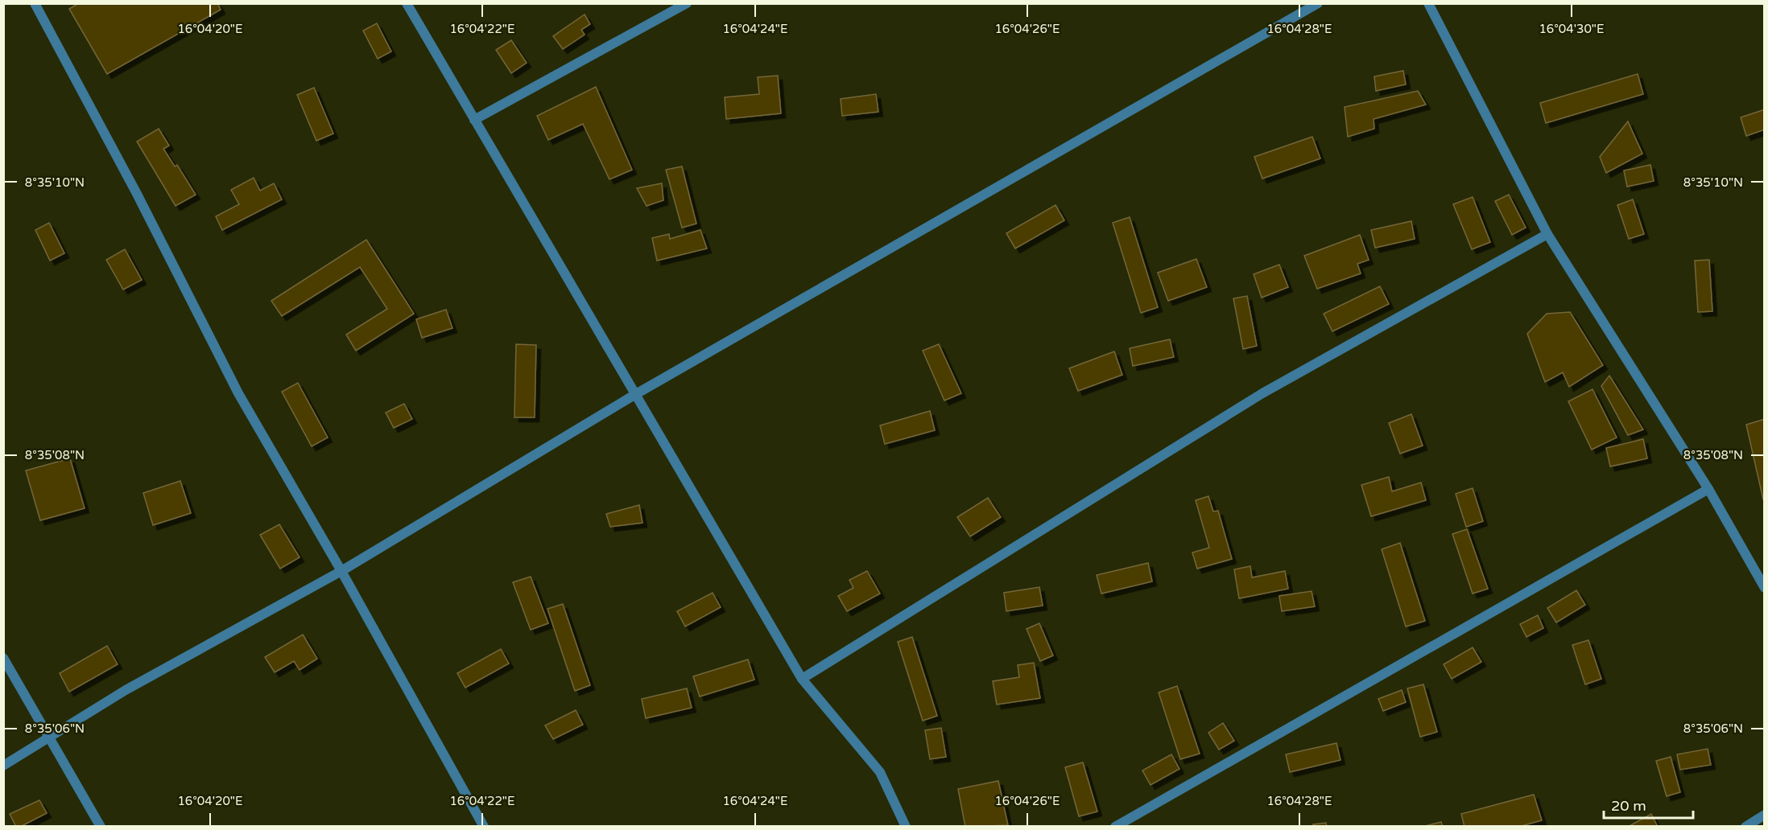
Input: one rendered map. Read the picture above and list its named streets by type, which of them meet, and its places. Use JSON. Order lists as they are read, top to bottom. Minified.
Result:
{"scale_bar":"20 m","coordinates":["16°04'20\"E","16°04'22\"E","16°04'24\"E","16°04'26\"E","16°04'28\"E","16°04'30\"E","8°35'10\"N","8°35'08\"N","8°35'06\"N"]}
